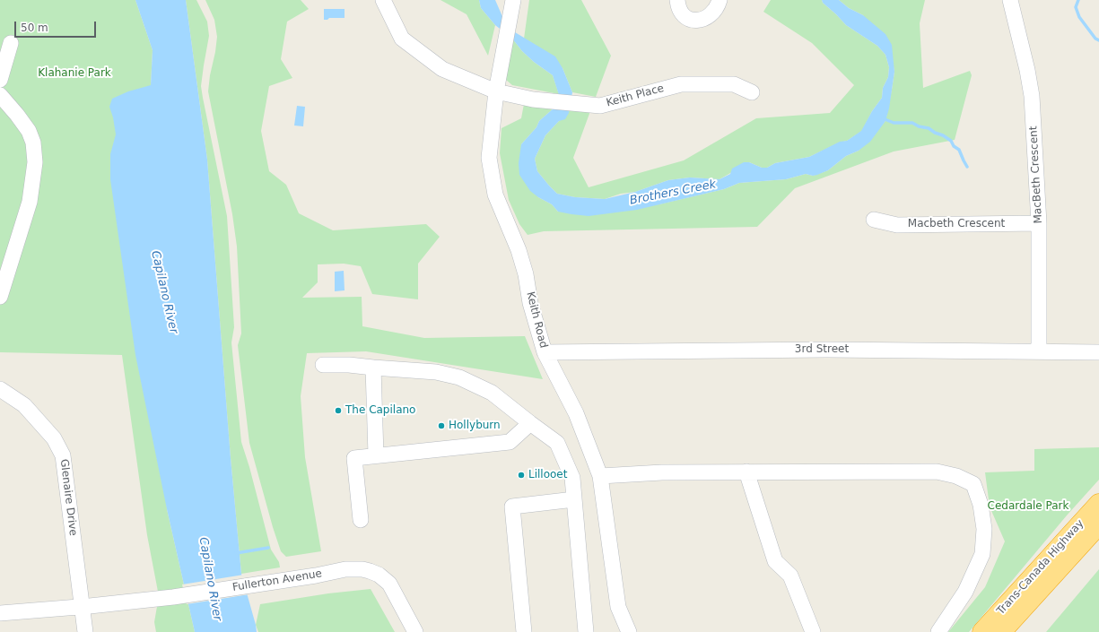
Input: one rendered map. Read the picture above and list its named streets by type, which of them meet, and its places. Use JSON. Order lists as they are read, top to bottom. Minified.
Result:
{"streets":{"highway":["Trans-Canada Highway"],"street":["Keith Place","MacBeth Crescent","Macbeth Crescent","Keith Road","3rd Street","Glenaire Drive","Fullerton Avenue"]},"crossings":[["Keith Place","Keith Road"],["MacBeth Crescent","Macbeth Crescent"],["MacBeth Crescent","3rd Street"],["Keith Road","3rd Street"],["Glenaire Drive","Fullerton Avenue"]],"water":["Brothers Creek","Capilano River"],"parks":["Klahanie Park","Cedardale Park"],"places":["The Capilano","Hollyburn","Lillooet"],"scale_bar":"50 m"}
